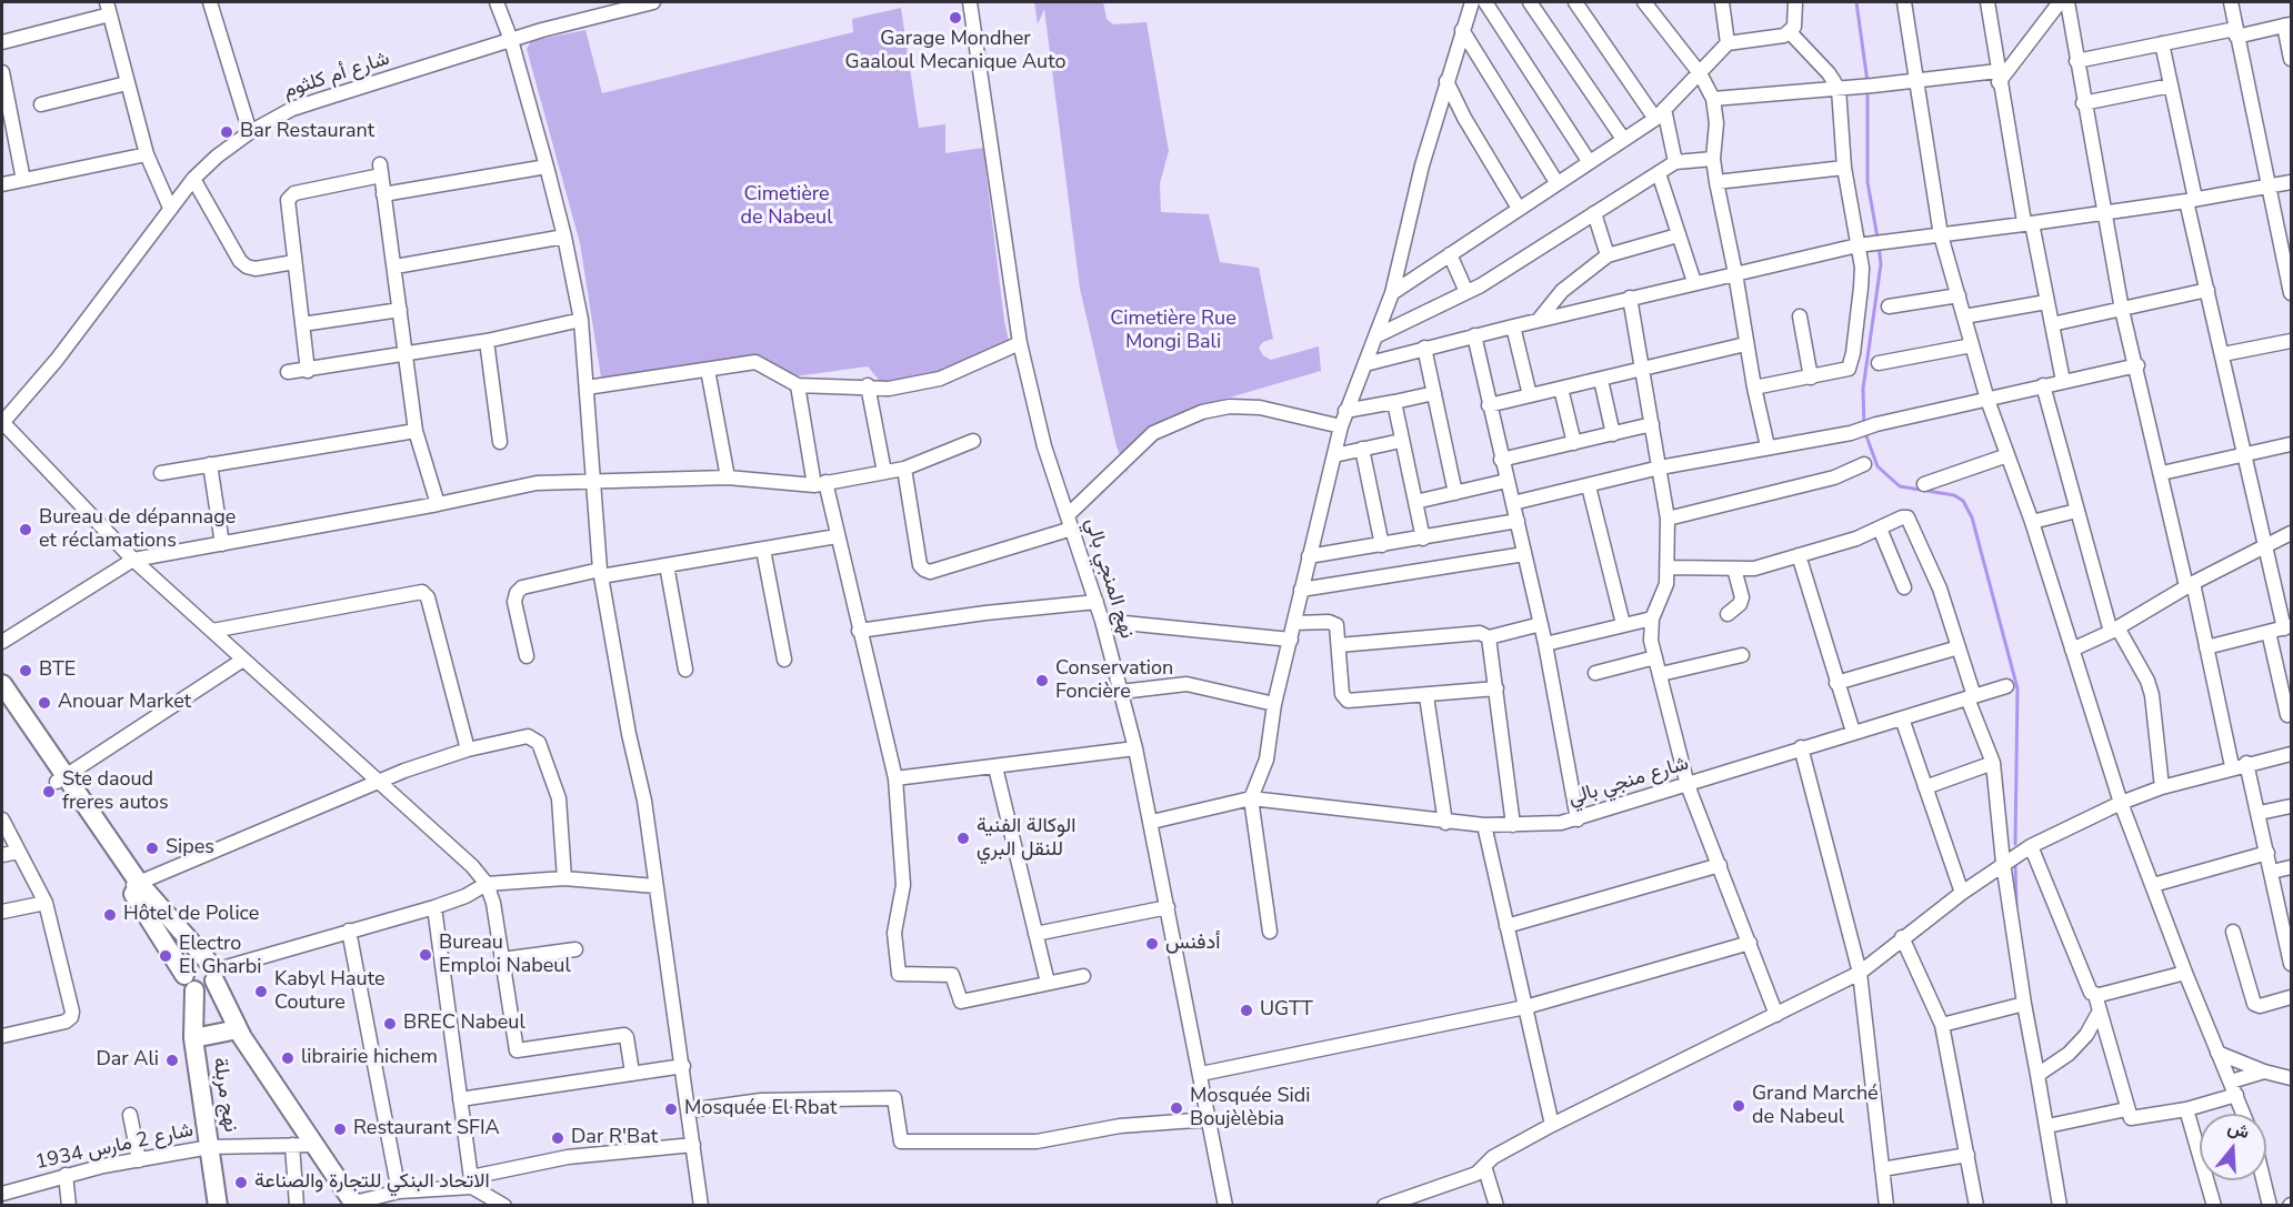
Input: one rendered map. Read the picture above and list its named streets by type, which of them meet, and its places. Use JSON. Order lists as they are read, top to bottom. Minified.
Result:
{"streets":{"main road":["نهج مربلة"],"street":["شارع أم كلثوم","نهج المنجي بالي","شارع منجي بالي","شارع 2 مارس 1934"]},"crossings":[["نهج مربلة","شارع 2 مارس 1934"]],"parks":["Cimetière de Nabeul","Cimetière Rue Mongi Bali"],"places":["Garage Mondher Gaaloul Mecanique Auto","Bar Restaurant","Bureau de dépannage et réclamations","BTE","Conservation Foncière","Anouar Market","Ste daoud freres autos","الوكالة الفنية للنقل البري","Sipes","Hôtel de Police","أدفنس","Bureau Emploi Nabeul","Electro El Gharbi","Kabyl Haute Couture","UGTT","BREC Nabeul","librairie hichem","Dar Ali","Grand Marché de Nabeul","Mosquée Sidi Boujèlèbia","Mosquée El Rbat","Restaurant SFIA","Dar R'Bat","الاتحاد البنكي للتجارة والصناعة"],"north":"top"}
